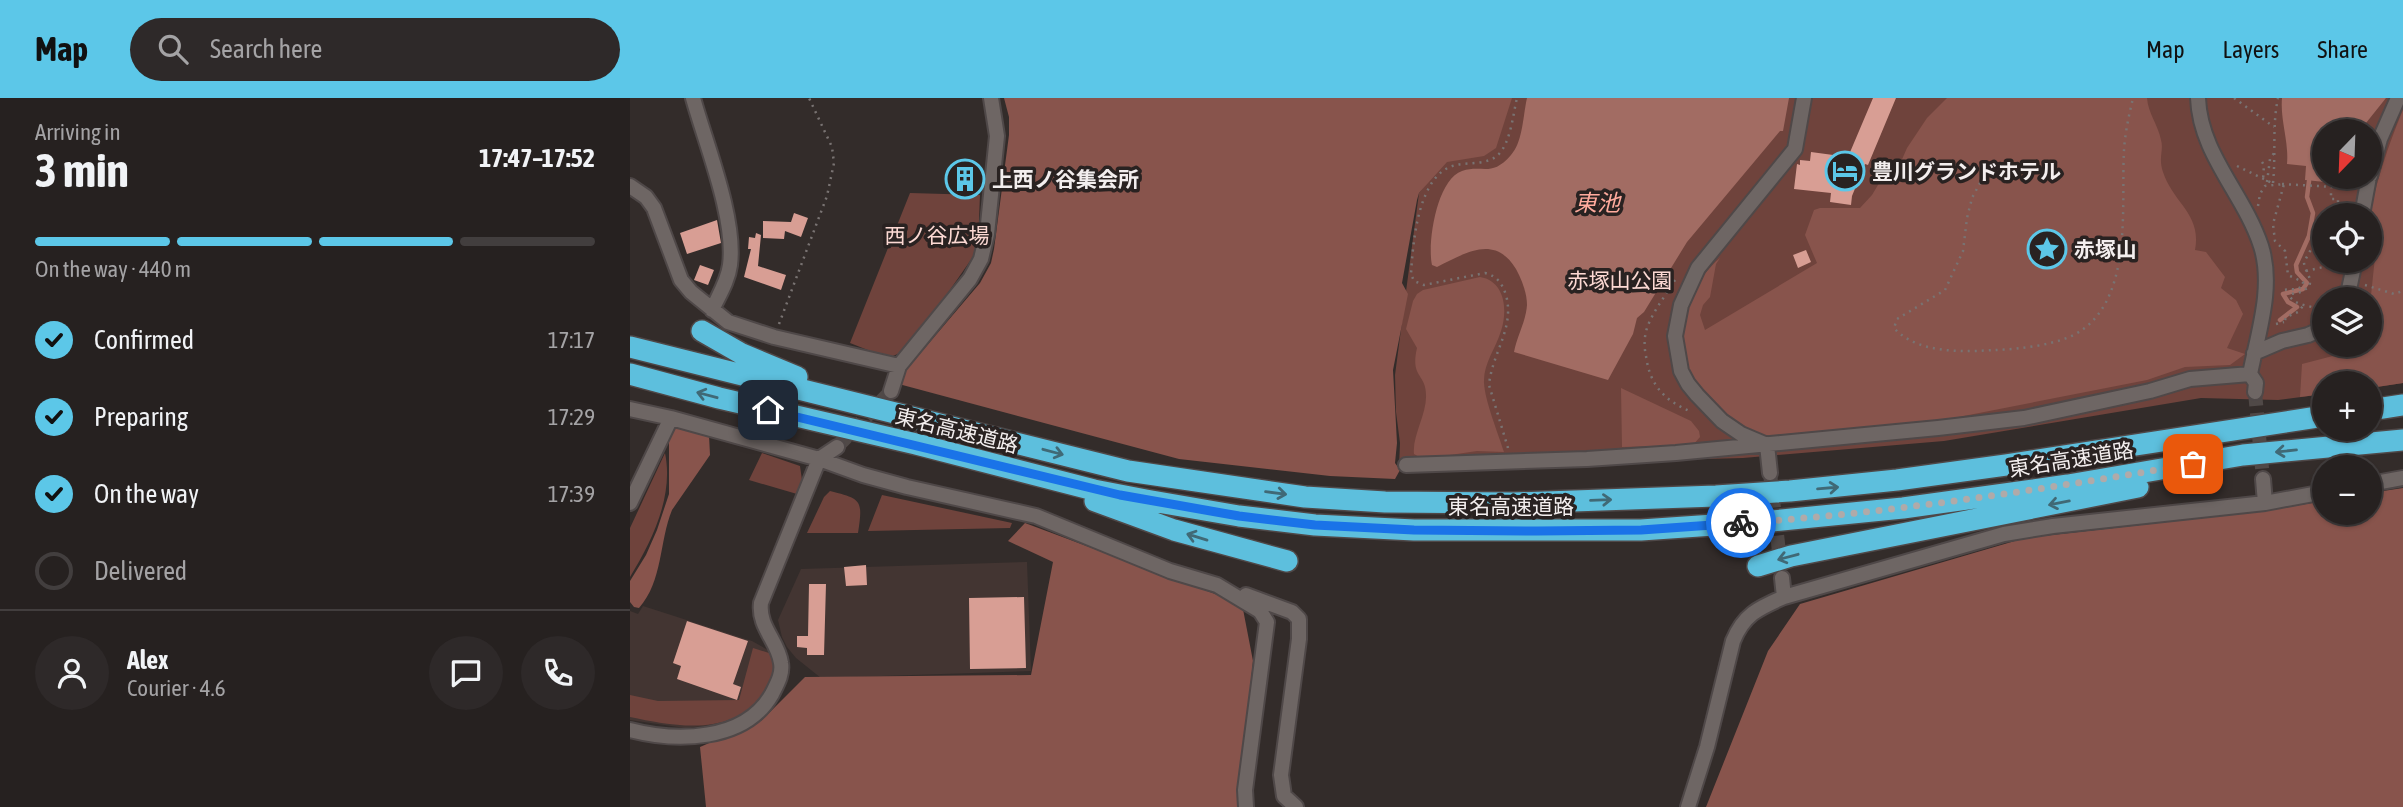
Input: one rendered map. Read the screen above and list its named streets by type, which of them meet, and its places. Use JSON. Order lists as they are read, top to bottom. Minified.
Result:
{"streets":{"highway":["東名高速道路"]},"water":["東池"],"parks":["西ノ谷広場","赤塚山公園"],"places":{"hotel":["豊川グランドホテル"],"building":["上西ノ谷集会所"],"place":["赤塚山"]},"north":"bottom left","page":{"header":"Map","search":"Search here","nav":["Map","Layers","Share"],"heading":["3 min","Arriving in","17:47–17:52"],"panel":["Alex","Courier · 4.6"],"map_buttons":["+","−"],"bar":"On the way · 440 m","list":[["Confirmed","17:17"],["Preparing","17:29"],["On the way","17:39"],"Delivered"]}}
